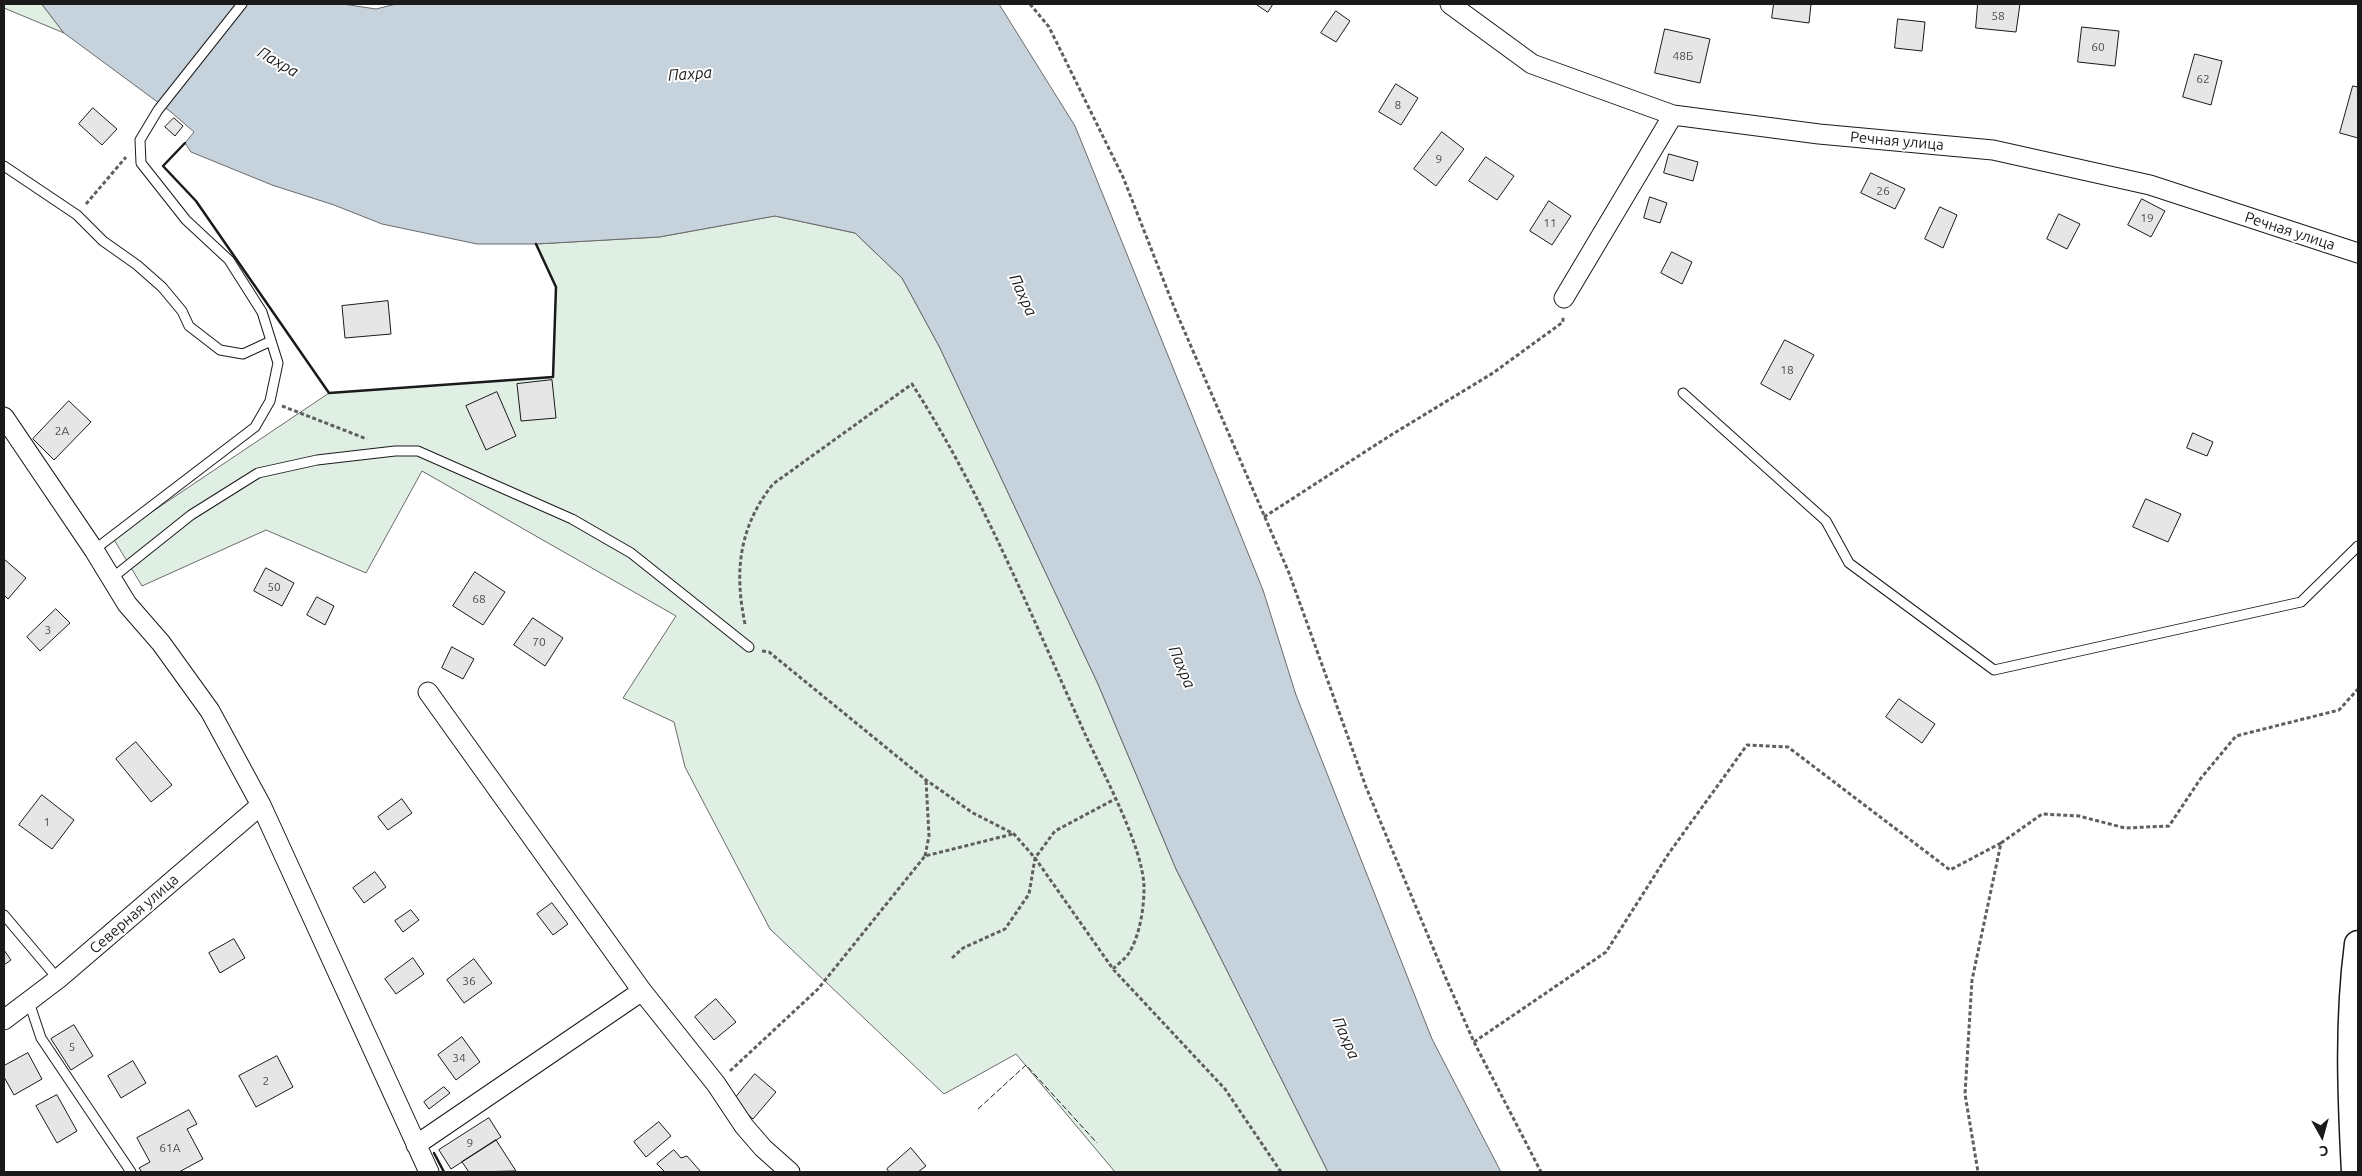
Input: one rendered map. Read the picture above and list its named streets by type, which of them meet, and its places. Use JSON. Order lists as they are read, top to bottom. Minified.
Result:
{"streets":{"street":["Речная улица","Северная улица"]},"water":["Пахра"],"house_numbers":["58","60","48Б","62","8","9","26","19","11","18","2А","50","68","3","70","1","36","5","34","2","9","61А"],"north":"bottom"}
